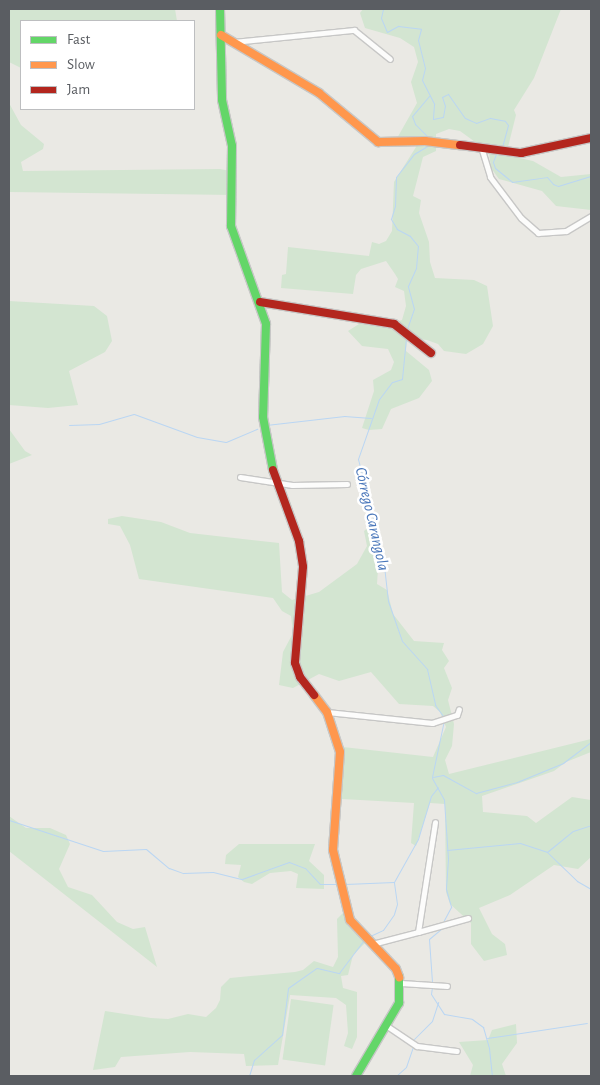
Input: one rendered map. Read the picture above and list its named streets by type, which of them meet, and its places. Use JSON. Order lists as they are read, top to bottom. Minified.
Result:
{"water":["Córrego Carangola"],"legend":["Fast","Slow","Jam"]}
